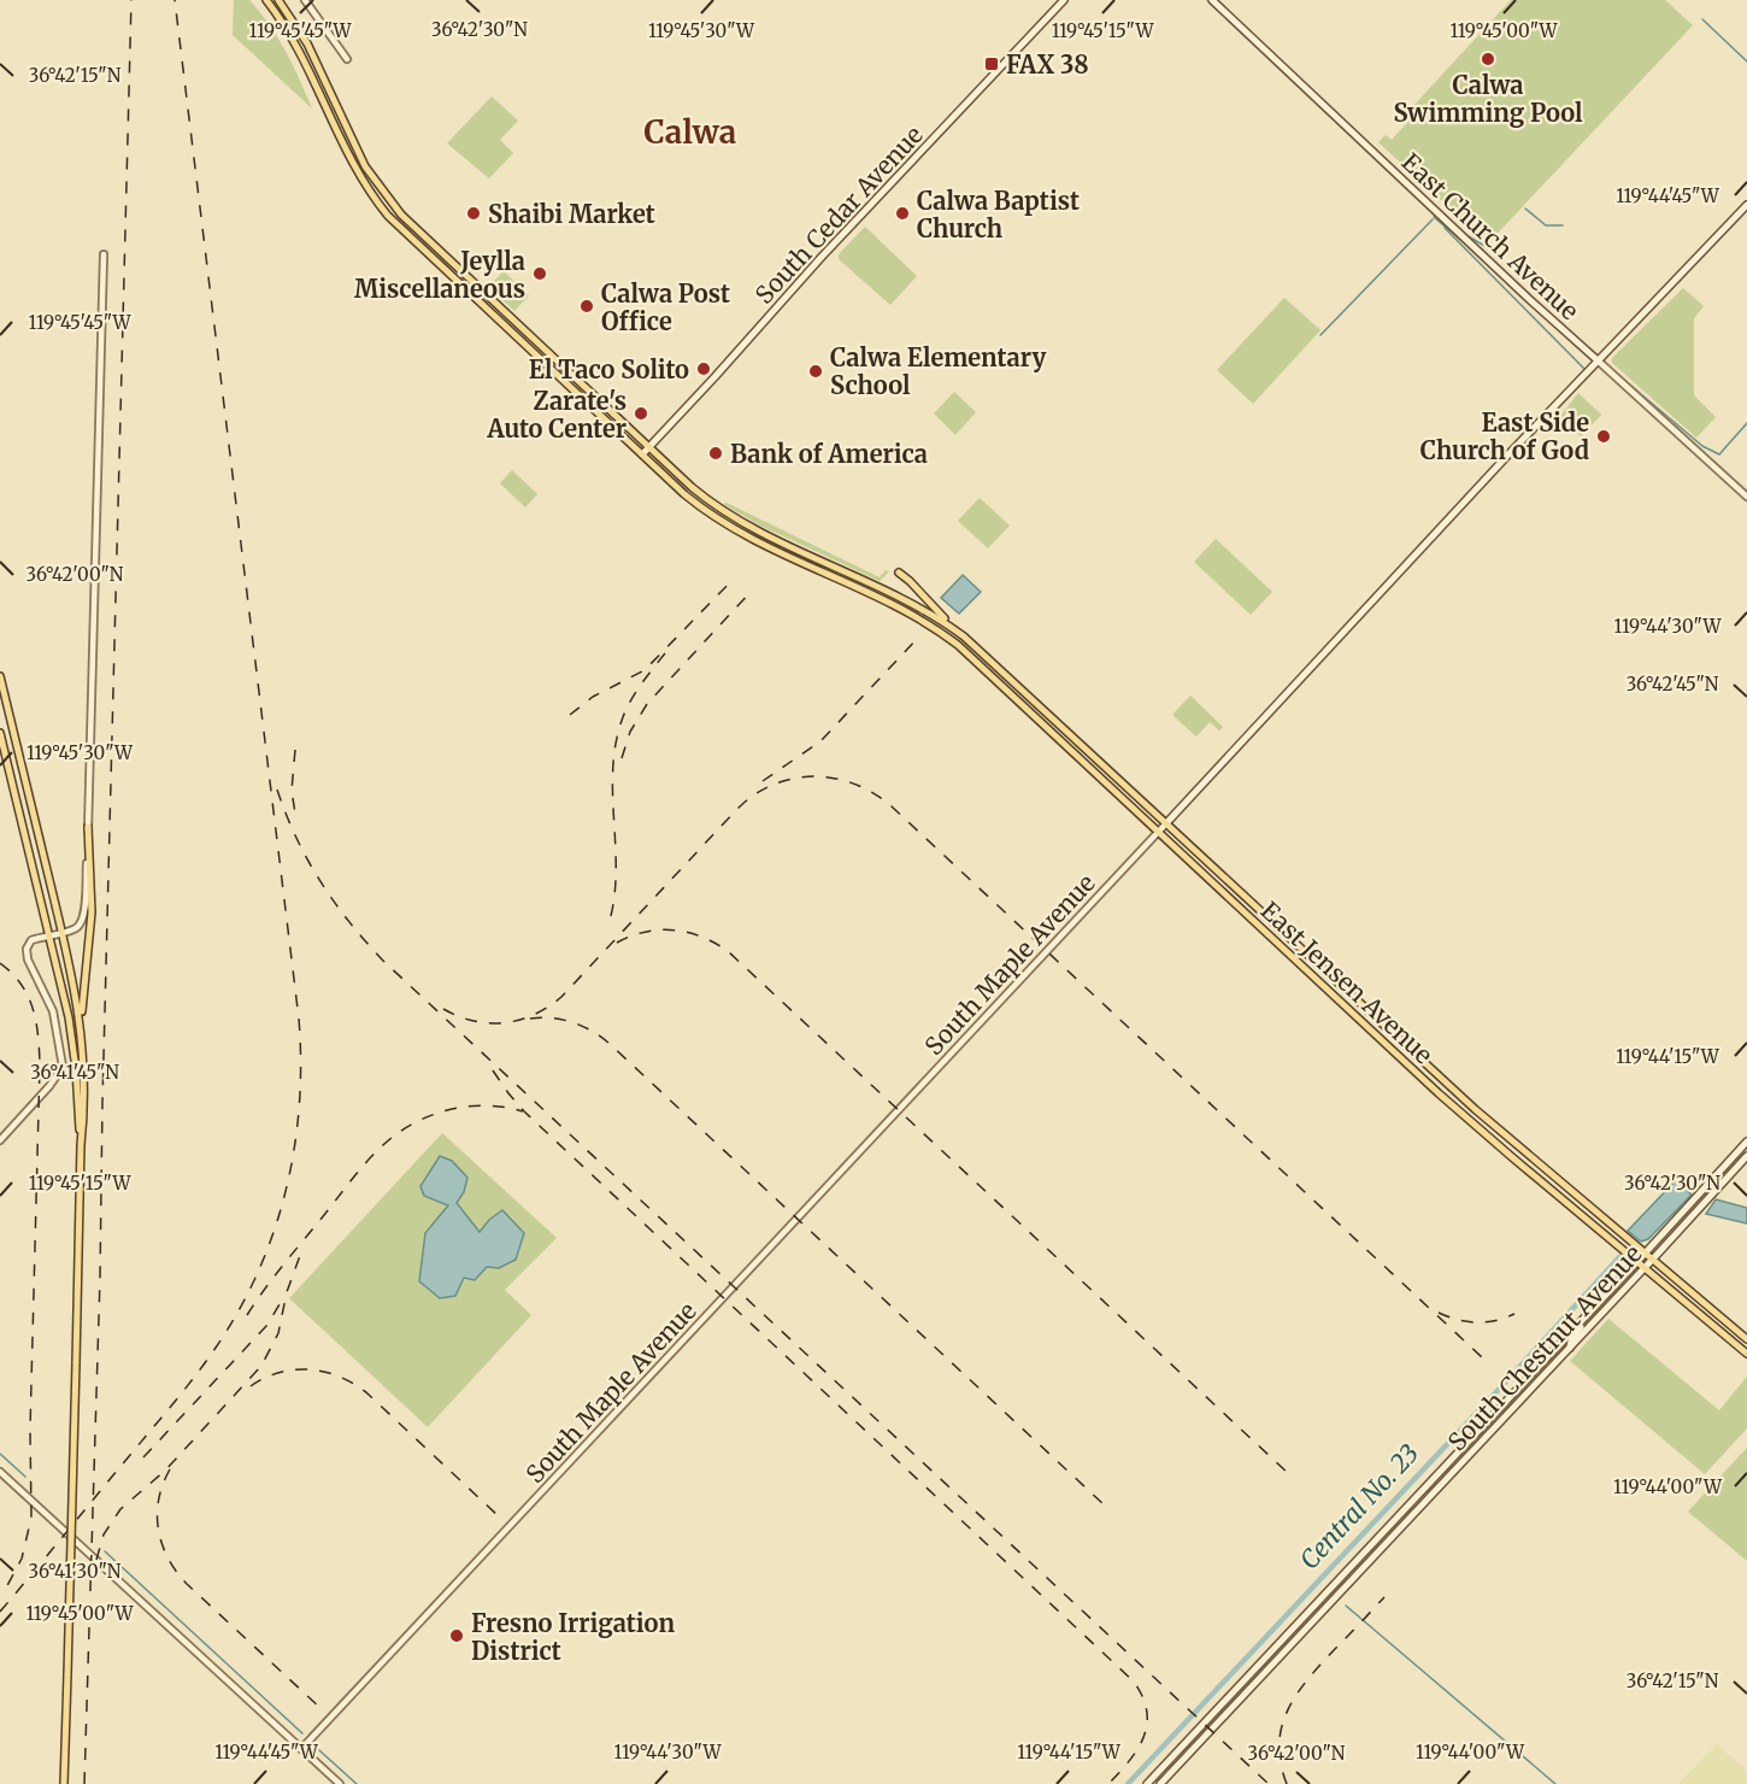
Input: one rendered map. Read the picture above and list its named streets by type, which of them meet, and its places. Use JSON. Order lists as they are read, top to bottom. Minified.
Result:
{"streets":{"main road":["South Cedar Avenue","East Church Avenue","South Maple Avenue","East Jensen Avenue","South Chestnut Avenue"]},"crossings":[["South Cedar Avenue","East Jensen Avenue"],["East Church Avenue","South Maple Avenue"],["South Maple Avenue","East Jensen Avenue"],["East Jensen Avenue","South Chestnut Avenue"]],"districts":["Calwa"],"water":["Central No. 23"],"places":{"other":["Calwa Swimming Pool","Shaibi Market","Calwa Baptist Church","Jeylla Miscellaneous","Calwa Post Office","El Taco Solito","Calwa Elementary School","Zarate's Auto Center","East Side Church of God","Bank of America","Fresno Irrigation District"],"transit":["FAX 38"]},"coordinates":["36°42'30\"N","119°45'30\"W","119°45'15\"W","119°45'45\"W","119°45'00\"W","36°42'15\"N","119°44'45\"W","36°42'00\"N","119°44'30\"W","36°42'45\"N","119°44'15\"W","36°41'45\"N","119°44'00\"W","36°41'30\"N"]}
